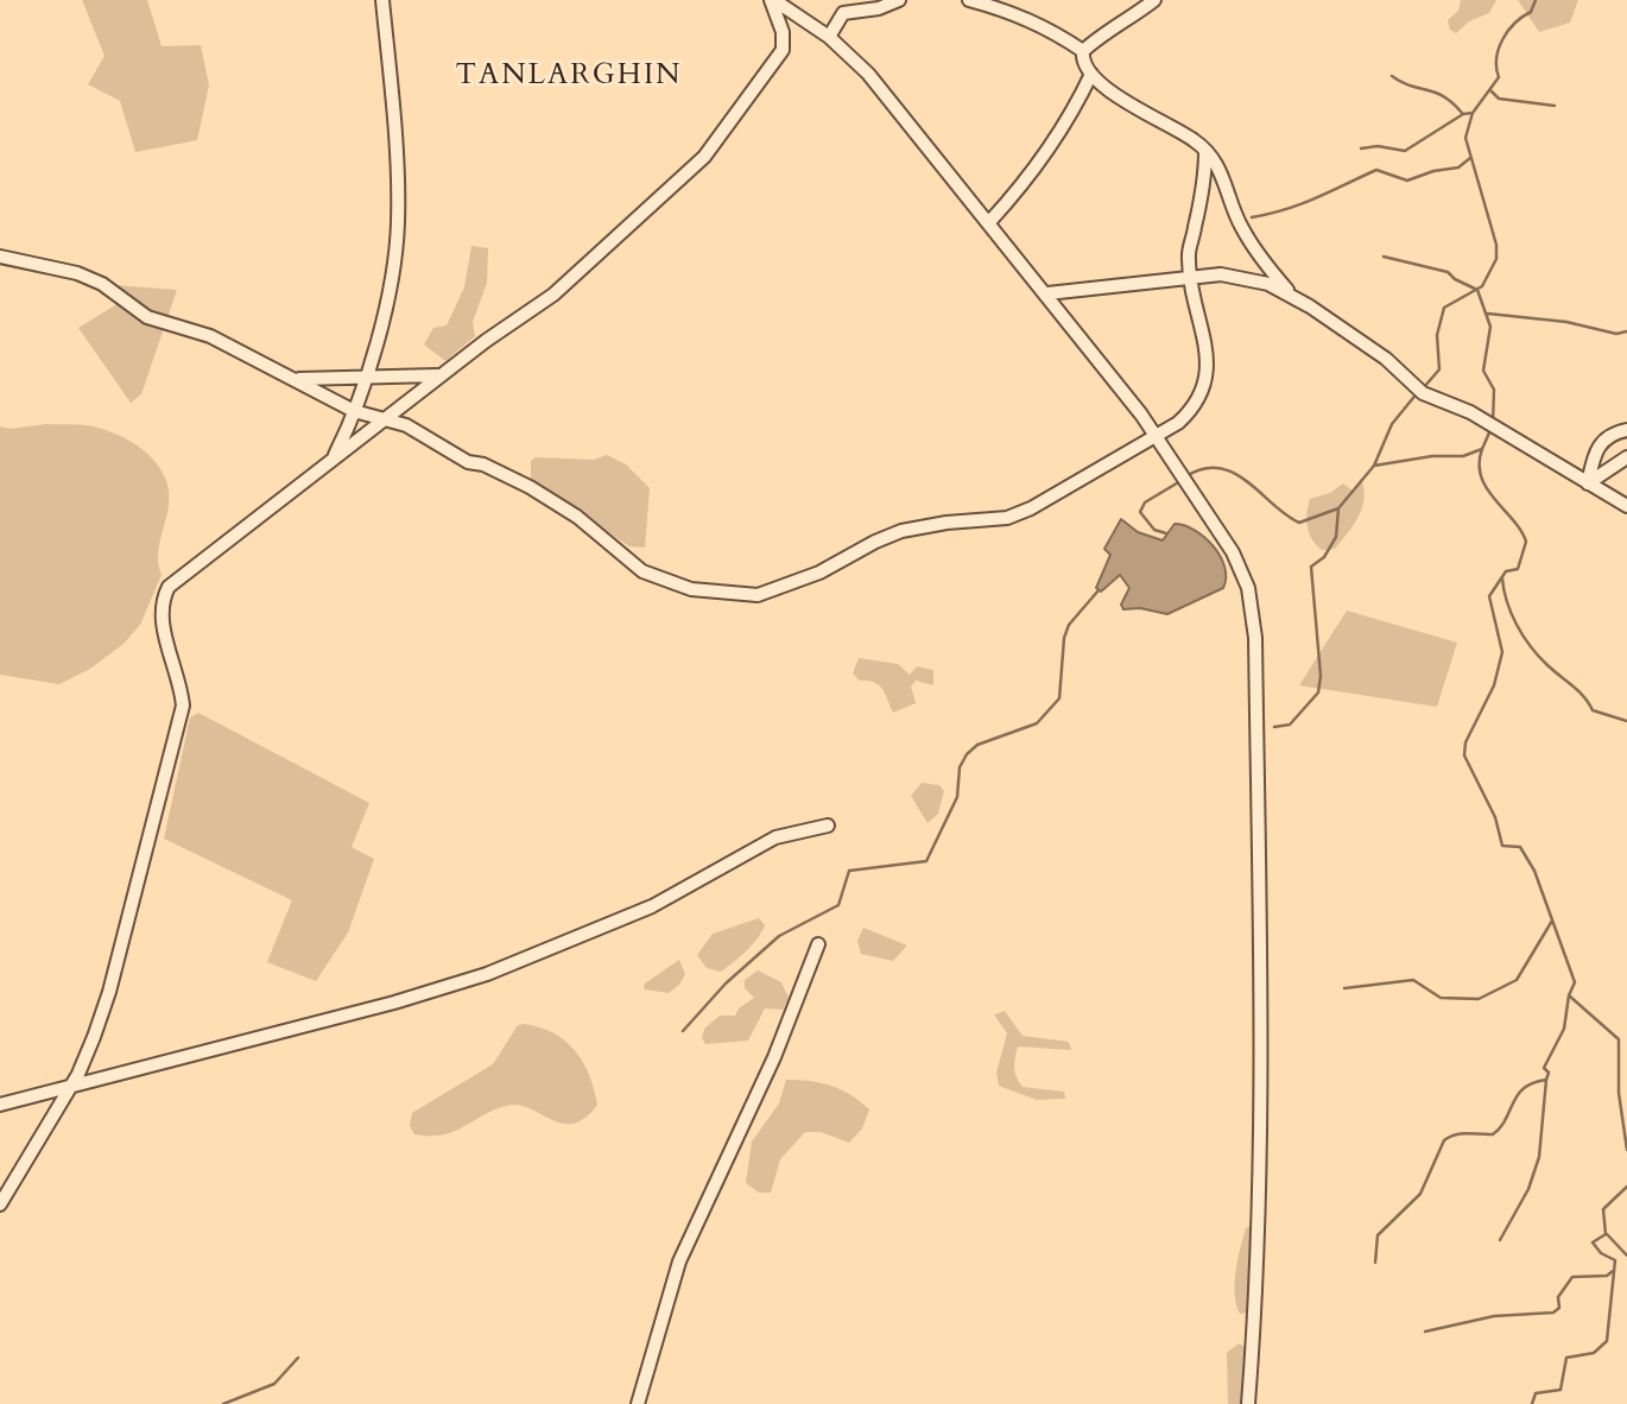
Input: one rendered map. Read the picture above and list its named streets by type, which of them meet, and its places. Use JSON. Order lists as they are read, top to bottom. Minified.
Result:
{"districts":["TANLARGHIN"]}
